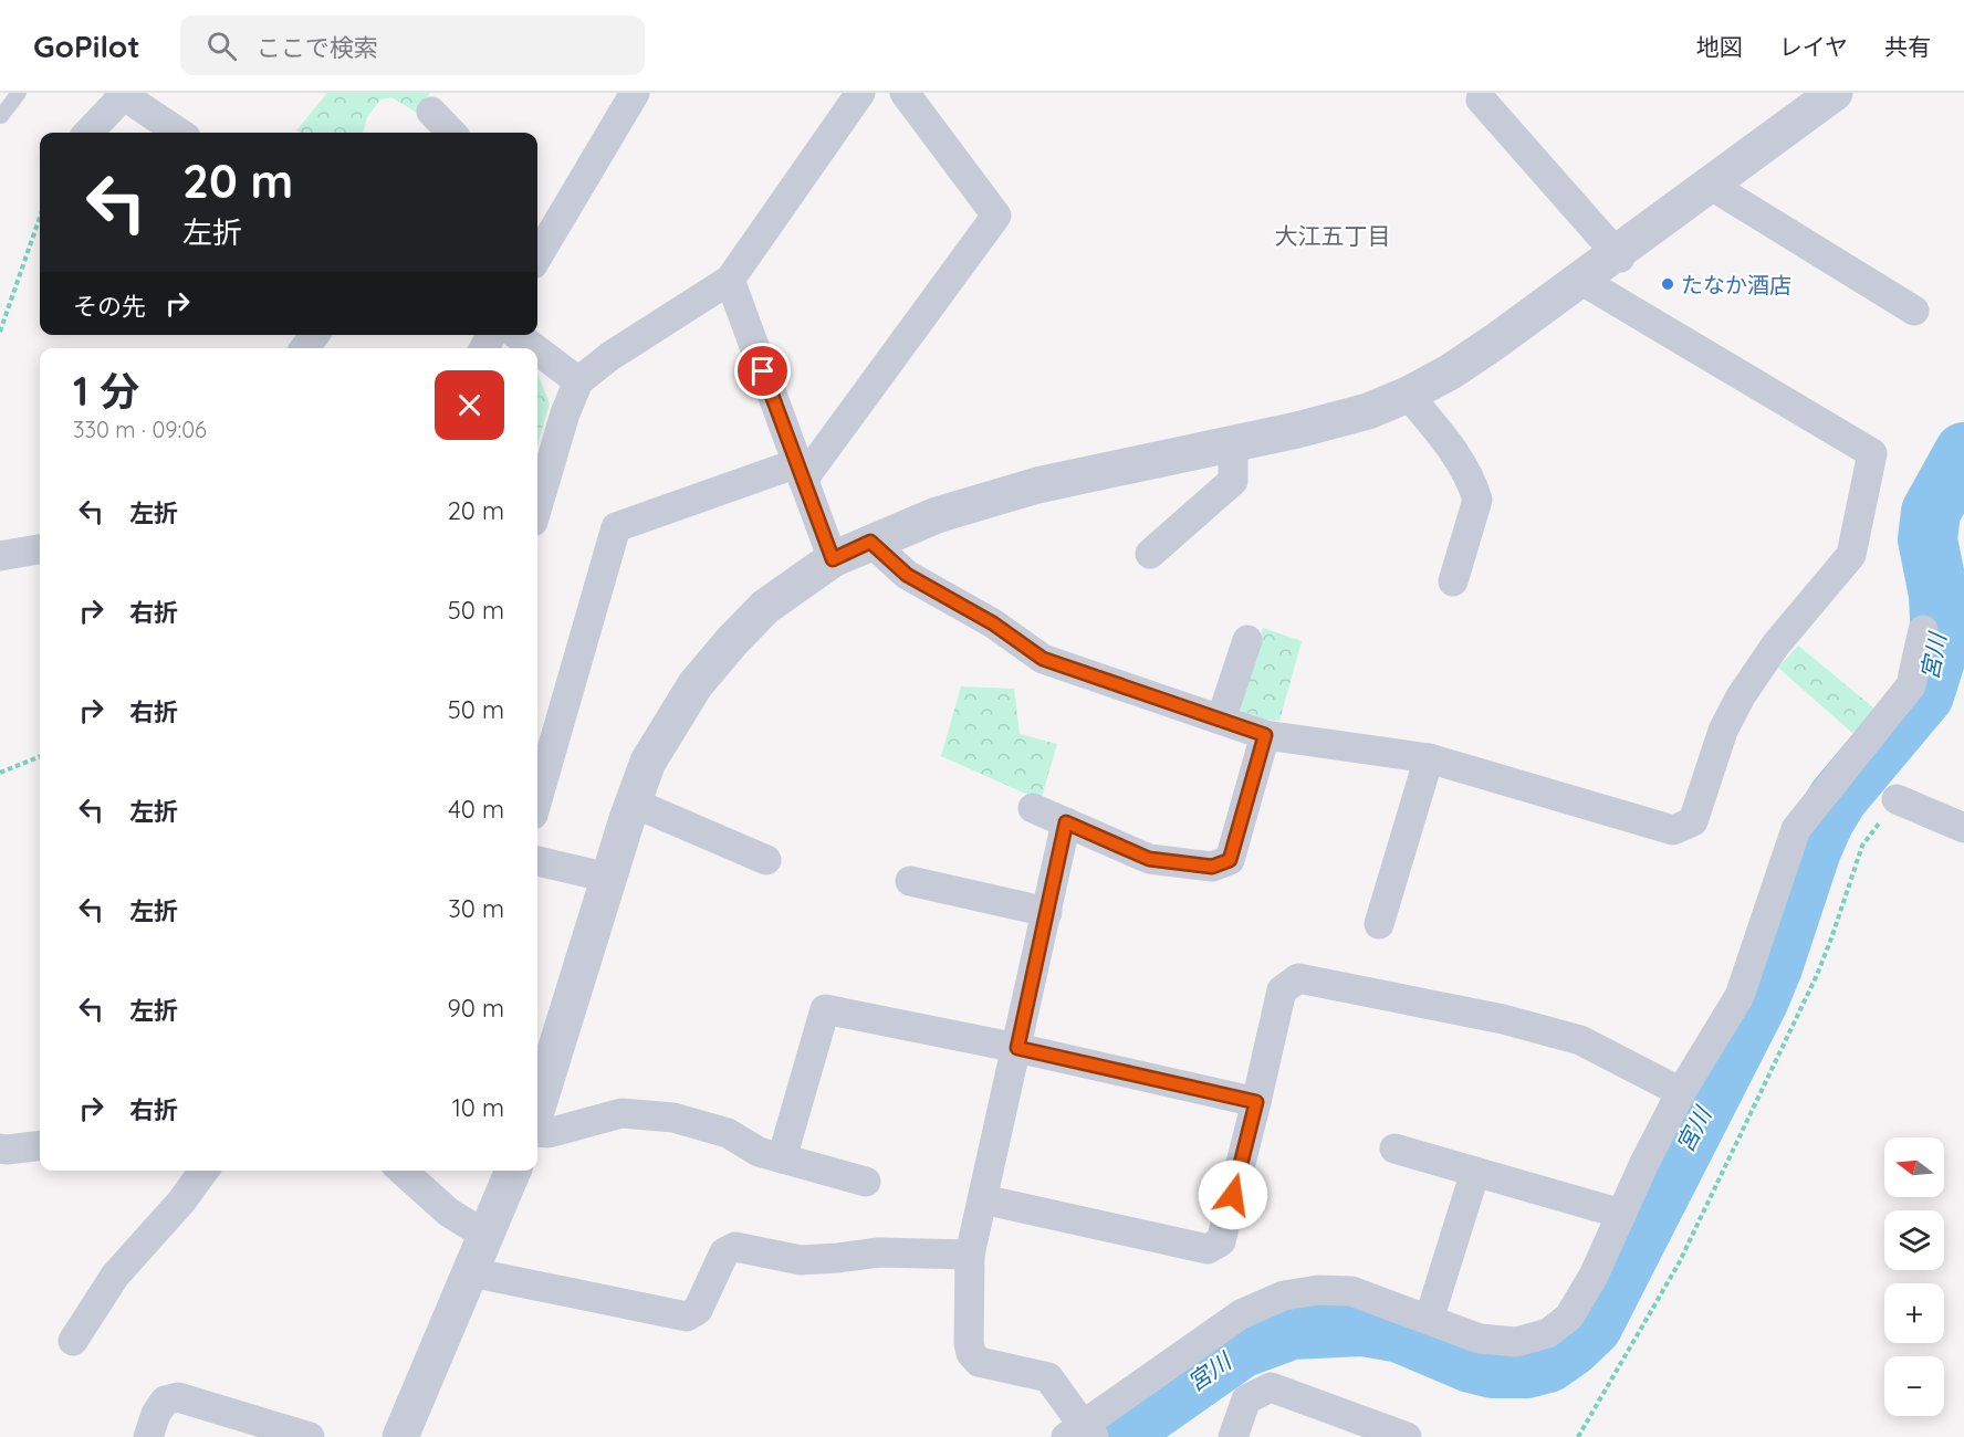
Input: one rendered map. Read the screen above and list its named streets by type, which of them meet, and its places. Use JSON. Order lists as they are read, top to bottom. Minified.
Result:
{"districts":["大江五丁目"],"water":["宮川"],"places":["たなか酒店"],"north":"left","page":{"header":"GoPilot","search":"ここで検索","nav":["地図","レイヤ","共有"],"turn":["20 m","左折"],"then":"その先","heading":["1 分","330 m · 09:06"],"list":[{"name":"左折","value":"20 m"},{"name":"右折","value":"50 m"},{"name":"右折","value":"50 m"},{"name":"左折","value":"40 m"},{"name":"左折","value":"30 m"},{"name":"左折","value":"90 m"},{"name":"右折","value":"10 m"}],"map_buttons":["+","−"]}}
